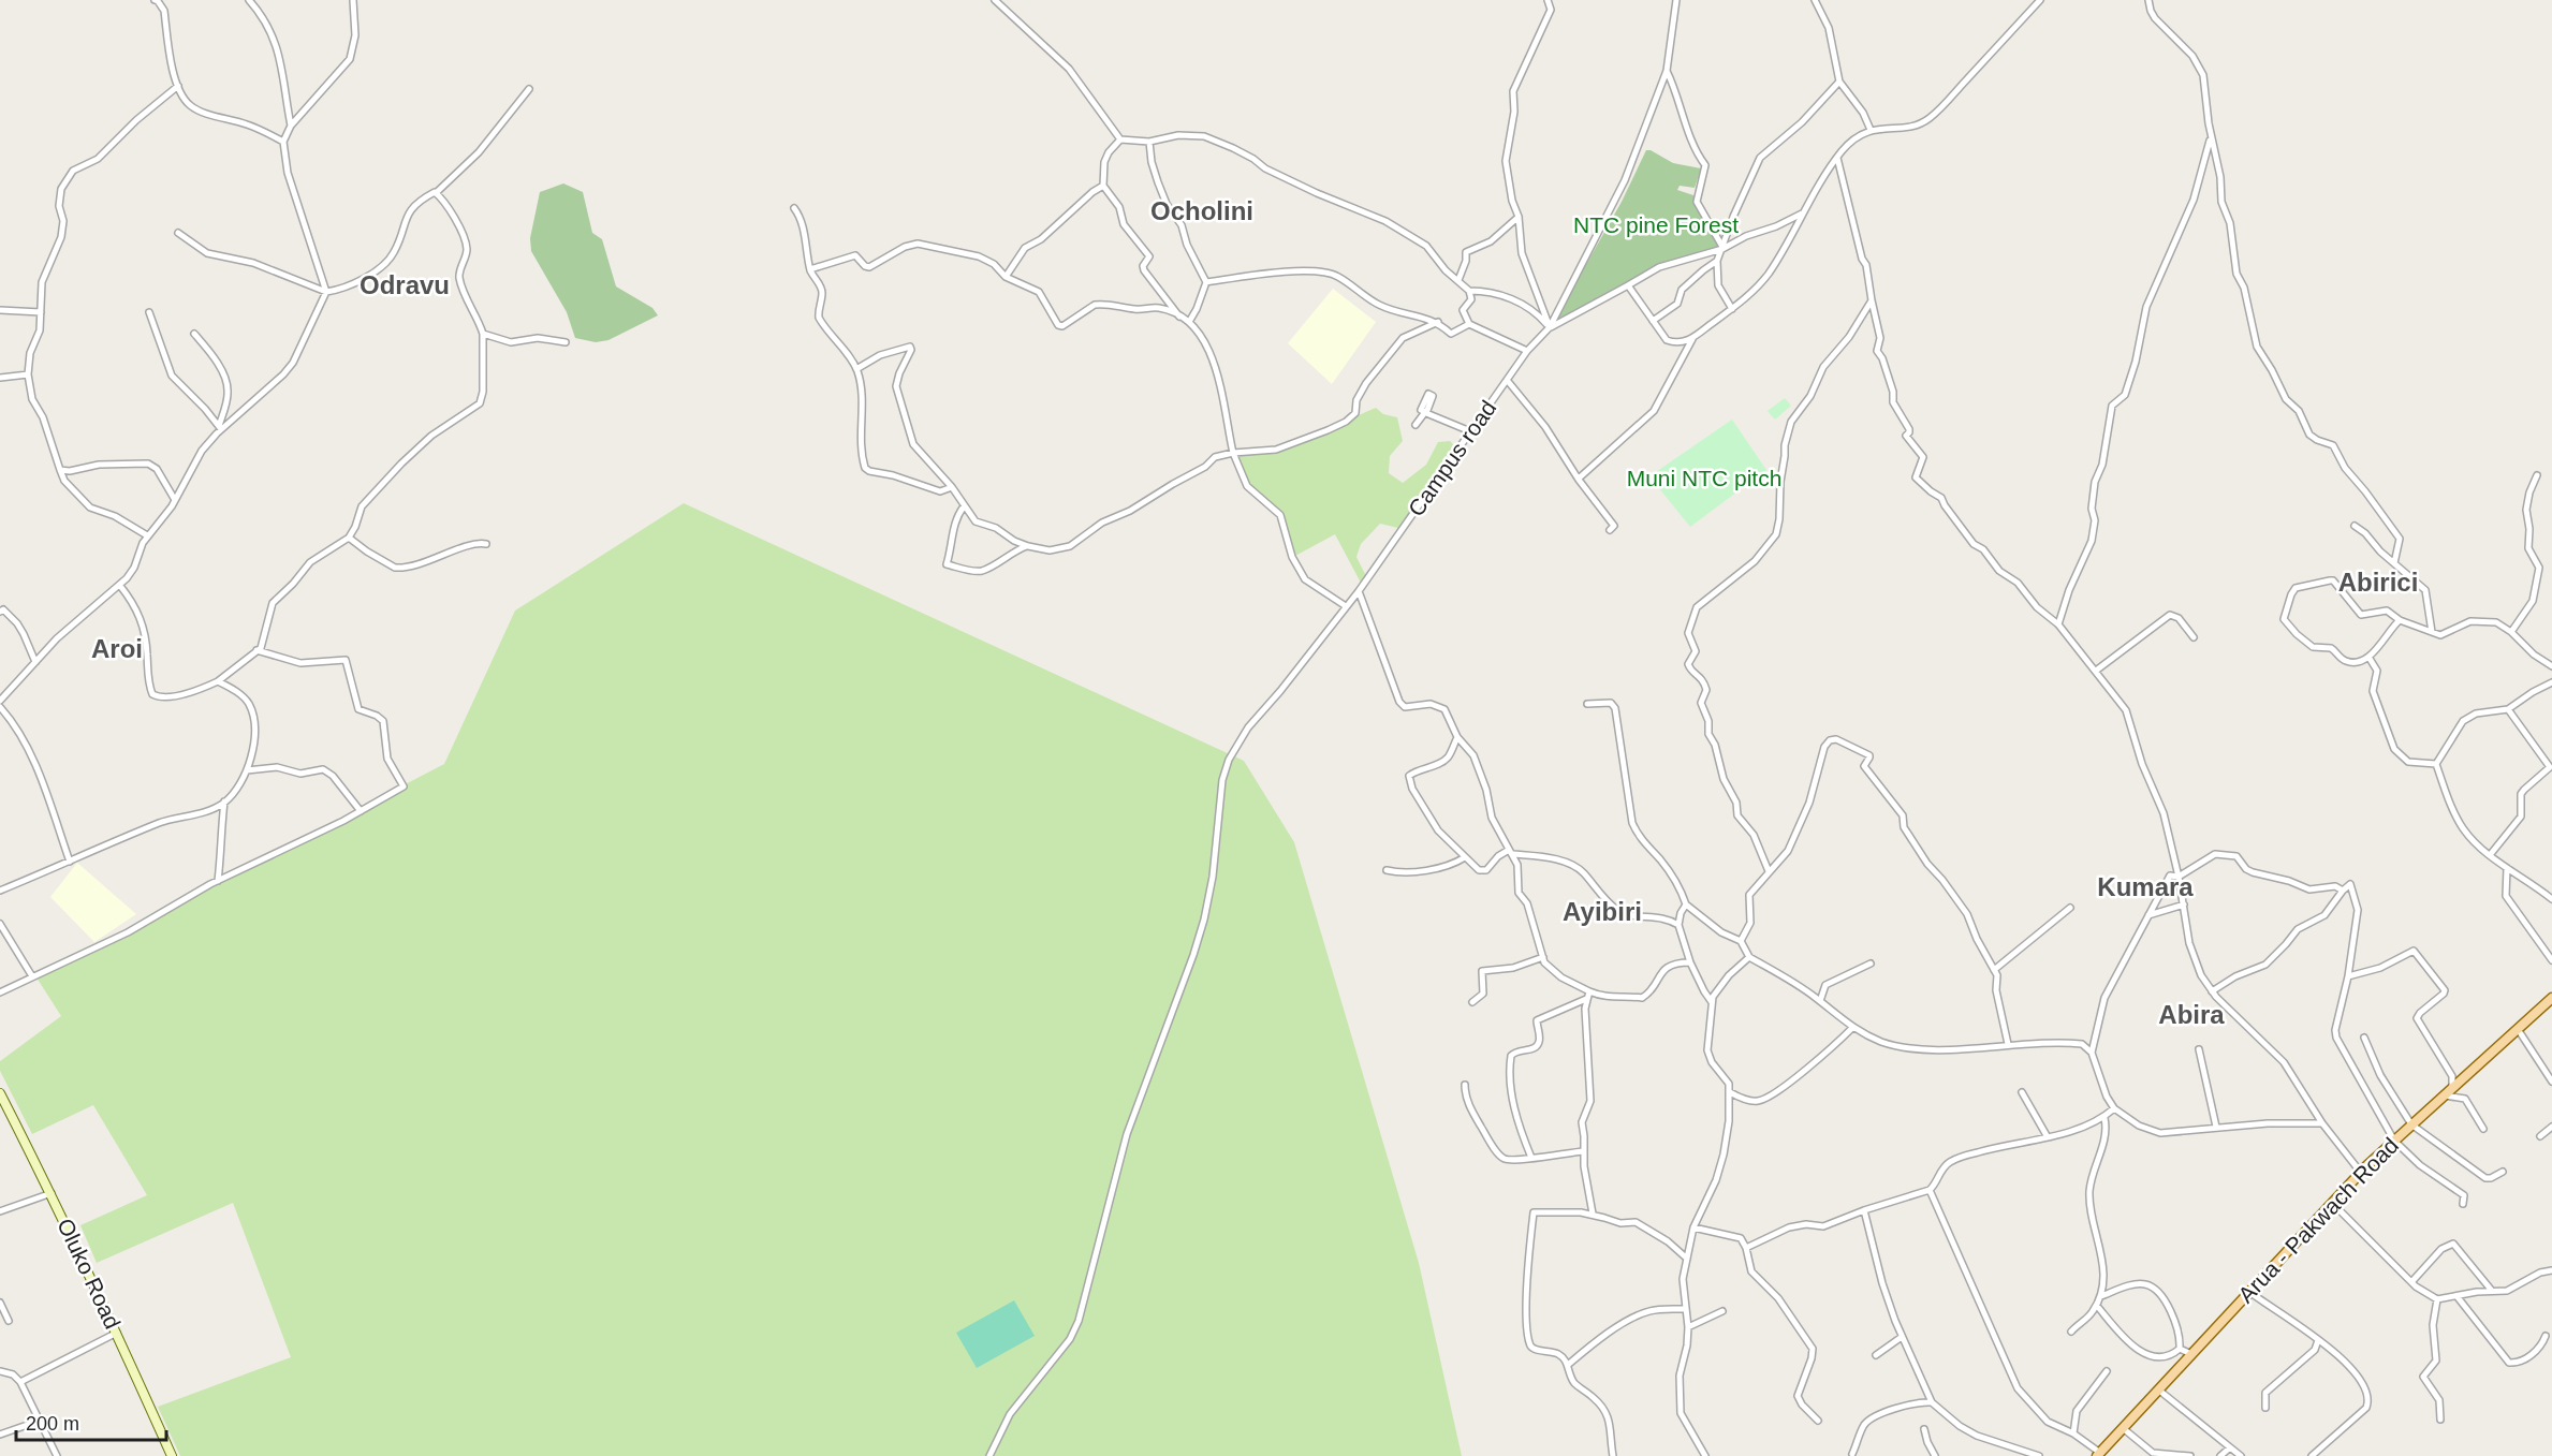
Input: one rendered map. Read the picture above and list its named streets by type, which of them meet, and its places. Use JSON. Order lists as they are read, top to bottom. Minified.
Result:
{"streets":{"main road":["Arua - Pakwach Road","Oluko Road"],"street":["Campus road"]},"districts":["Ocholini","Odravu","Abirici","Aroi","Kumara","Ayibiri","Abira"],"parks":["NTC pine Forest","Muni NTC pitch"],"scale_bar":"200 m"}
